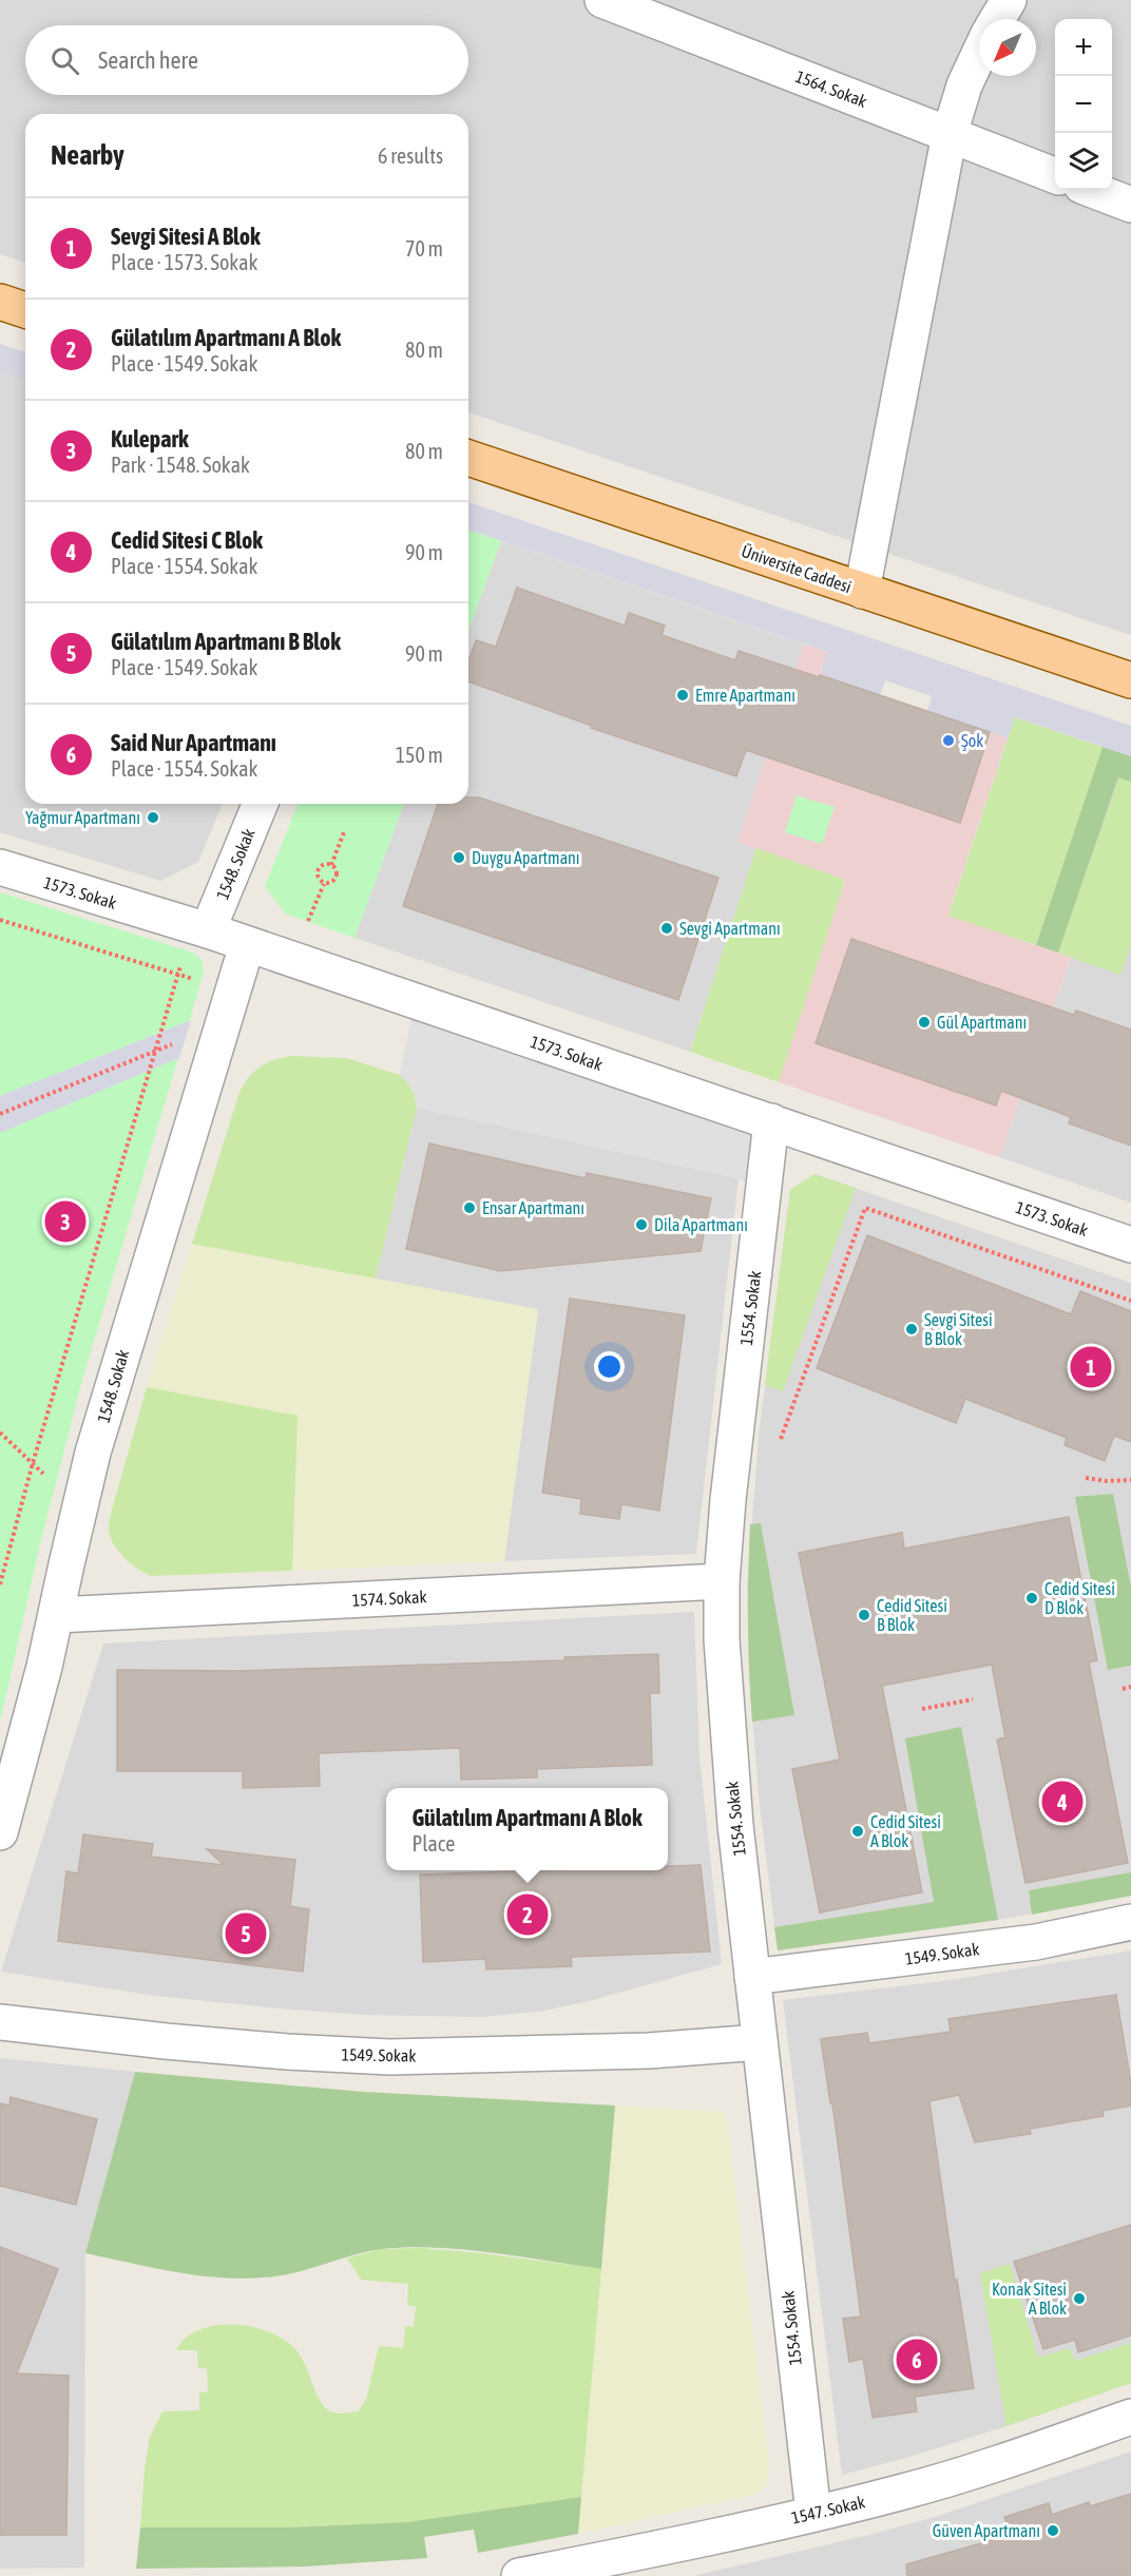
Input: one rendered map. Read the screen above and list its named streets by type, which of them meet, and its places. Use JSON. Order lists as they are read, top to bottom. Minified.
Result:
{"streets":{"main road":["Üniversite Caddesi"],"street":["1564. Sokak","1548. Sokak","1573. Sokak","1554. Sokak","1574. Sokak","1549. Sokak","1547. Sokak"]},"crossings":[["1548. Sokak","1573. Sokak"],["1548. Sokak","1574. Sokak"],["1573. Sokak","1554. Sokak"],["1554. Sokak","1574. Sokak"],["1554. Sokak","1549. Sokak"],["1554. Sokak","1547. Sokak"]],"places":["Emre Apartmanı","Şok","Yağmur Apartmanı","Duygu Apartmanı","Sevgi Apartmanı","Gül Apartmanı","Ensar Apartmanı","Dila Apartmanı","Sevgi Sitesi B Blok","Cedid Sitesi D Blok","Cedid Sitesi B Blok","Cedid Sitesi A Blok","Konak Sitesi A Blok","Güven Apartmanı"],"north":"bottom left","page":{"map_buttons":["+","−"],"search":"Search here","heading":["Nearby","6 results"],"list":[{"mark":"1","name":"Sevgi Sitesi A Blok","note":"Place · 1573. Sokak","value":"70 m"},{"mark":"2","name":"Gülatılım Apartmanı A Blok","note":"Place · 1549. Sokak","value":"80 m"},{"mark":"3","name":"Kulepark","note":"Park · 1548. Sokak","value":"80 m"},{"mark":"4","name":"Cedid Sitesi C Blok","note":"Place · 1554. Sokak","value":"90 m"},{"mark":"5","name":"Gülatılım Apartmanı B Blok","note":"Place · 1549. Sokak","value":"90 m"},{"mark":"6","name":"Said Nur Apartmanı","note":"Place · 1554. Sokak","value":"150 m"}],"pins":["3","1","4","2","5","6"],"popup":["Gülatılım Apartmanı A Blok","Place"]}}
